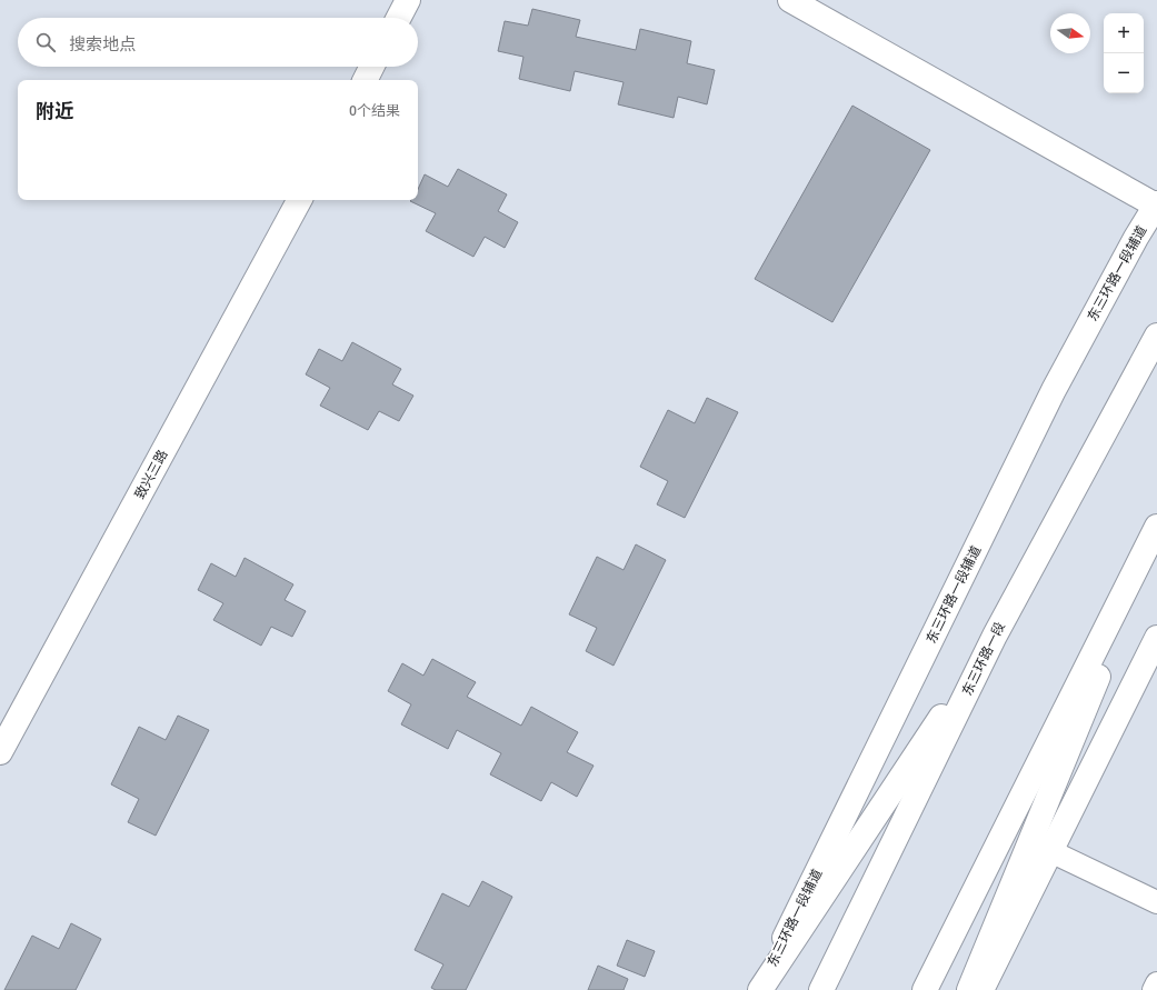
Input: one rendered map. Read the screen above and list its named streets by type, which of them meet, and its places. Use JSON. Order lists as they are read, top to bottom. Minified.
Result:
{"streets":{"main road":["东三环路一段辅道","致兴三路","东三环路一段"]},"north":"right","page":{"map_buttons":["+","−"],"search":"搜索地点","heading":["附近","0个结果"]}}
